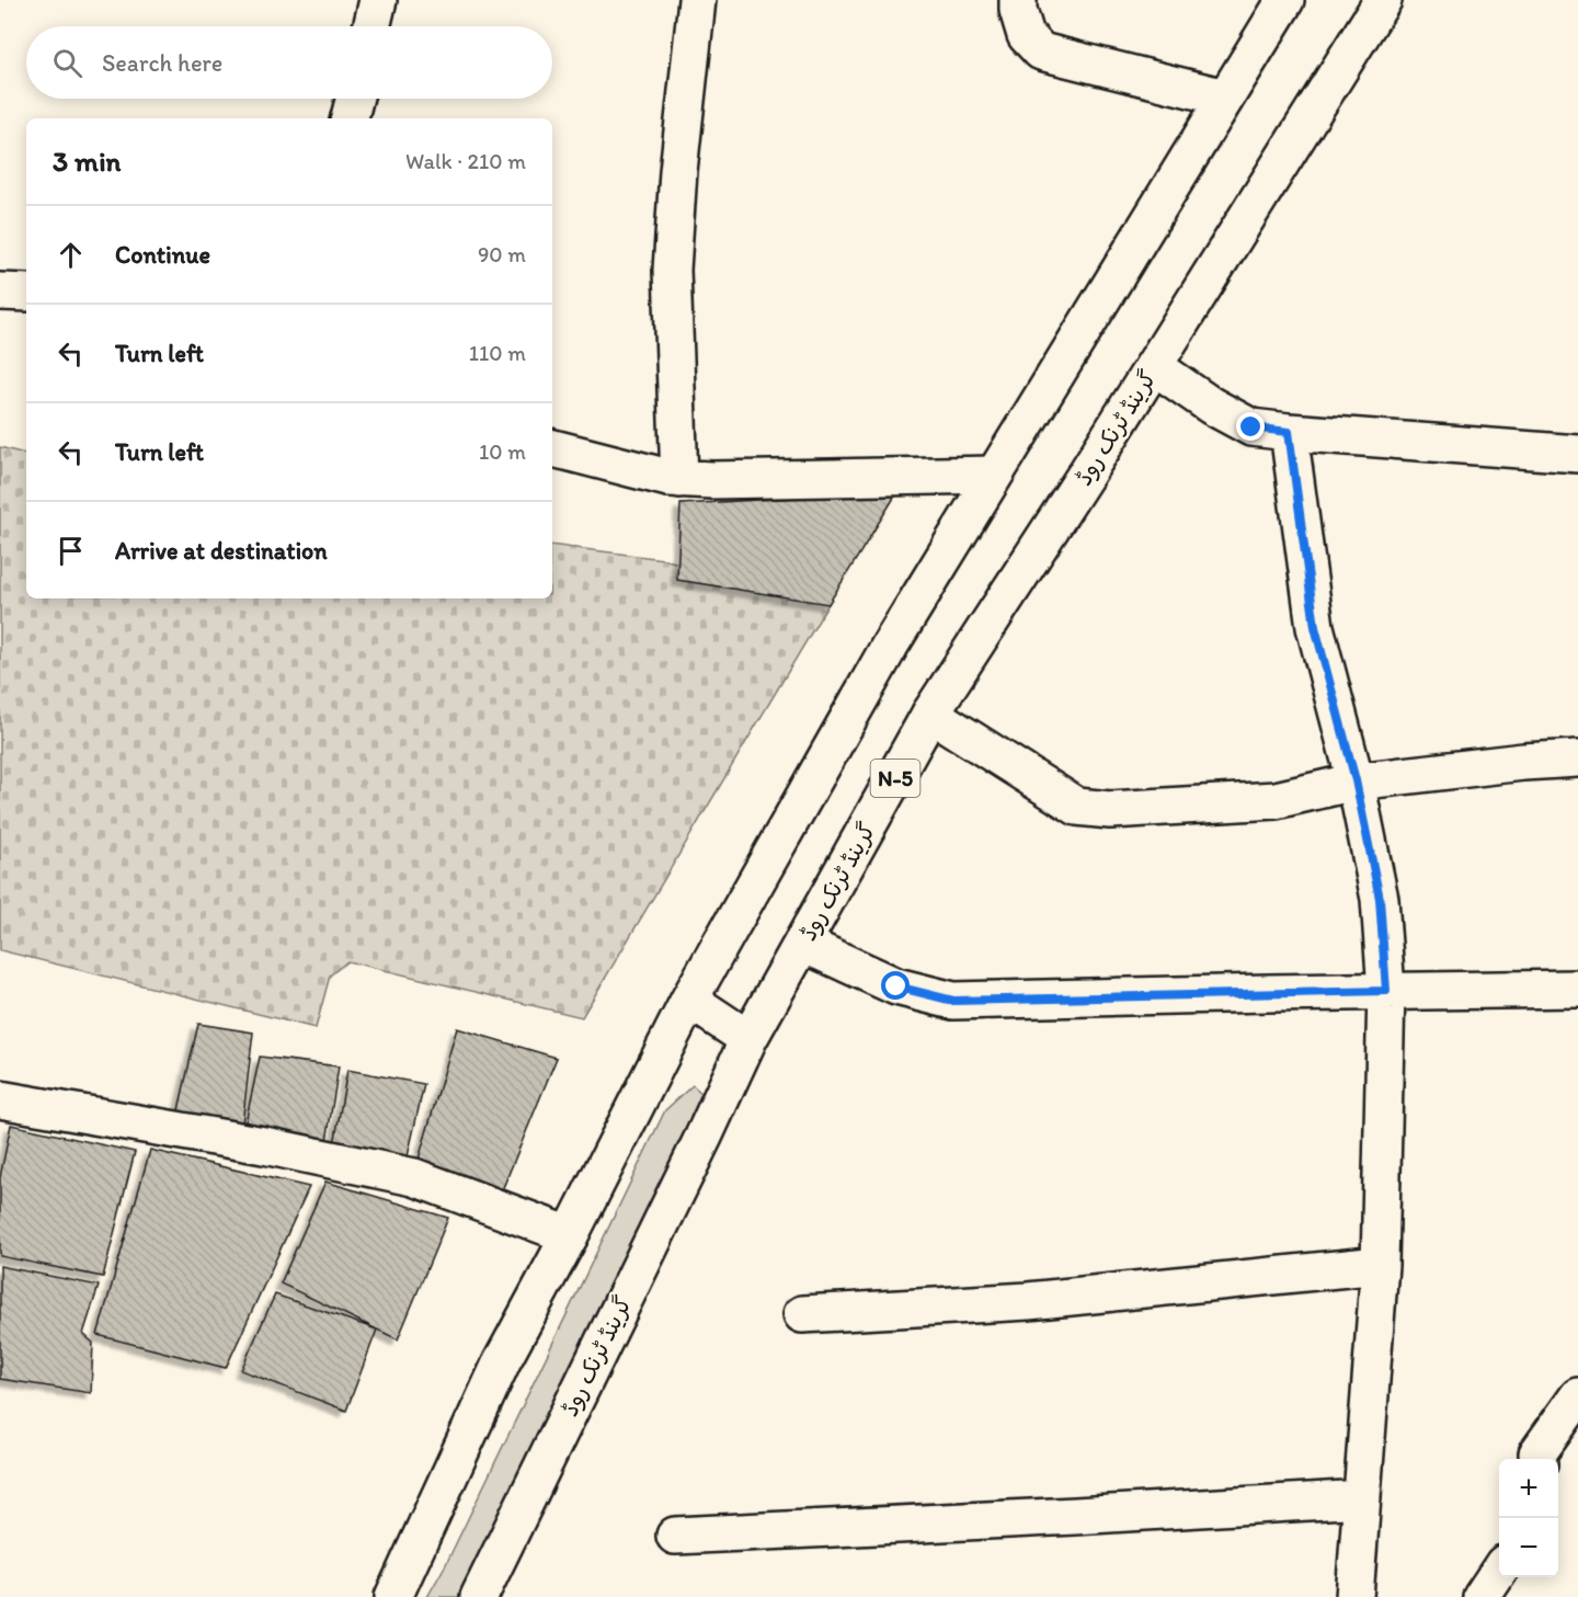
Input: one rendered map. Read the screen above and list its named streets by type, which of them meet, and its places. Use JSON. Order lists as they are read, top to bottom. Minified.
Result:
{"streets":{"main road":["گرینڈ ٹرنک روڈ","N-5"]},"page":{"search":"Search here","heading":["3 min","Walk · 210 m"],"list":[["Continue","90 m"],["Turn left","110 m"],["Turn left","10 m"],"Arrive at destination"],"map_buttons":["+","−"]}}
